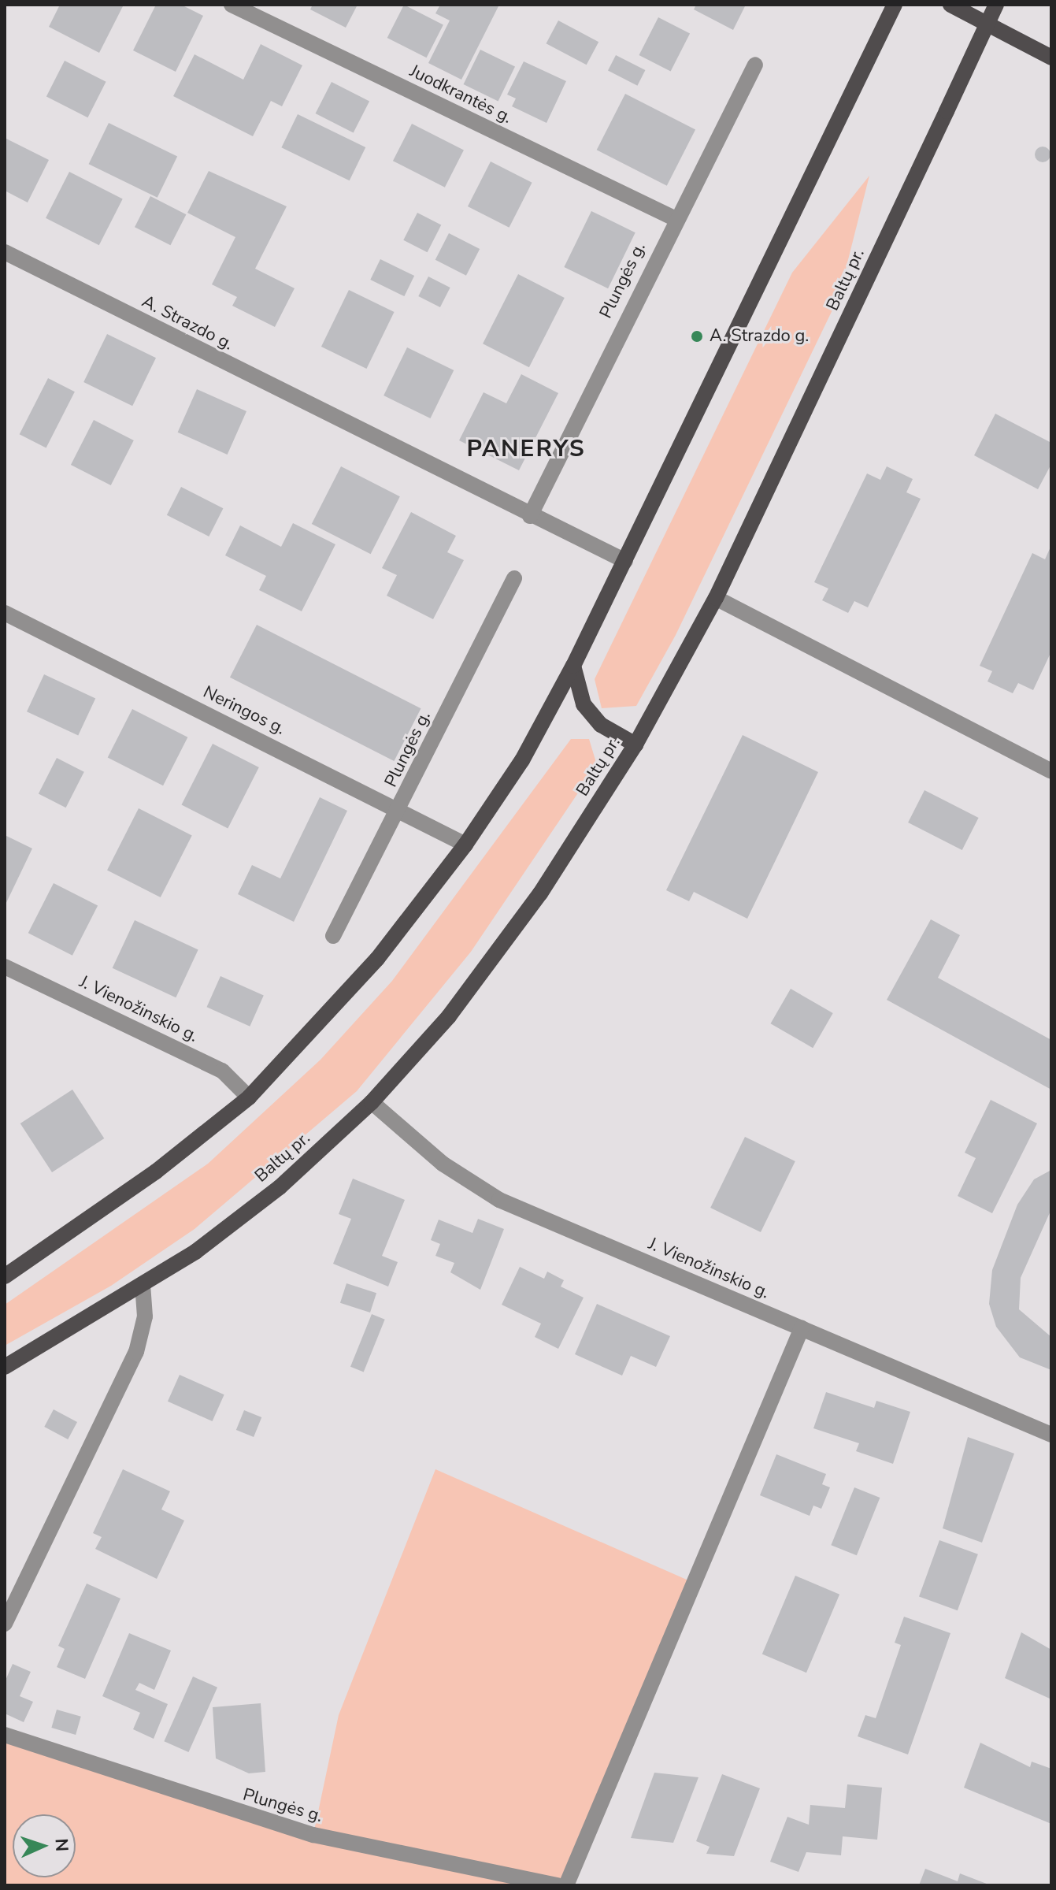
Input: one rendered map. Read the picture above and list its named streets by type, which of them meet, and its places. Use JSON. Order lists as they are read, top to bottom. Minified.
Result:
{"streets":{"main road":["Baltų pr."],"street":["Juodkrantės g.","Plungės g.","A. Strazdo g.","Neringos g.","J. Vienožinskio g."]},"crossings":[["Juodkrantės g.","Plungės g."],["Baltų pr.","J. Vienožinskio g."],["Plungės g.","A. Strazdo g."],["Plungės g.","Neringos g."]],"districts":["PANERYS"],"places":["A. Strazdo g."],"north":"right"}
